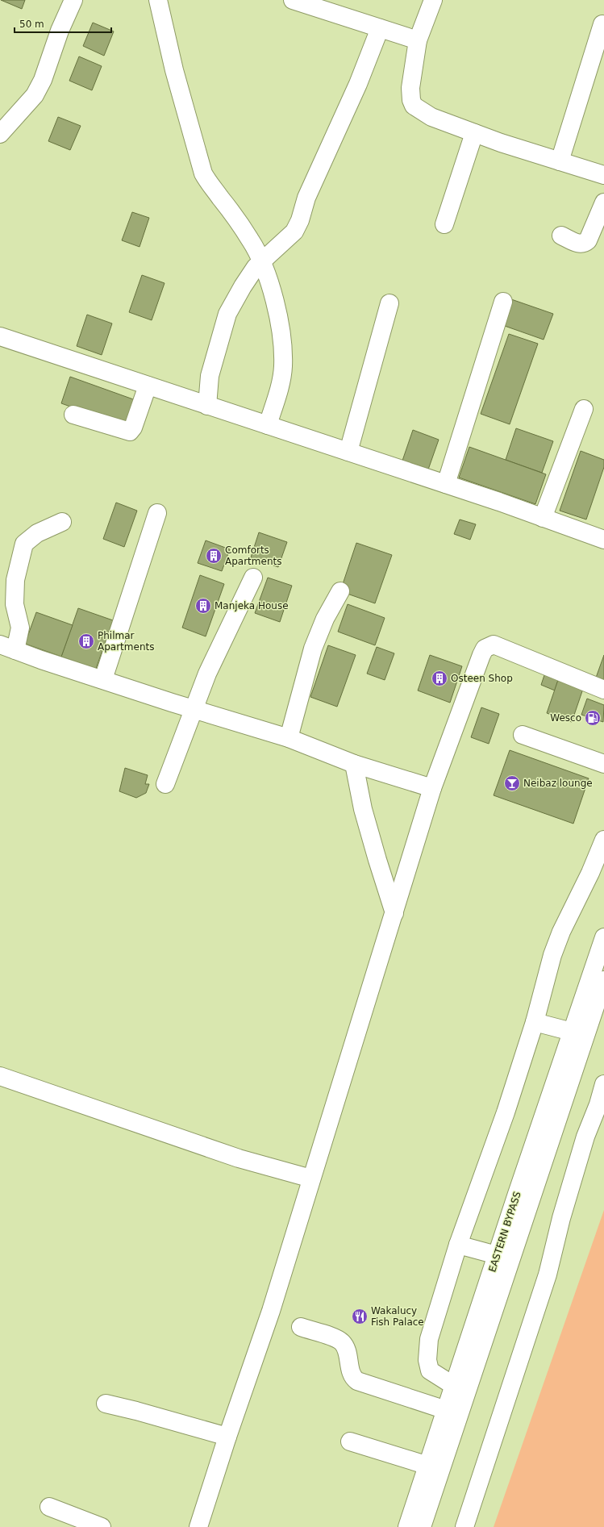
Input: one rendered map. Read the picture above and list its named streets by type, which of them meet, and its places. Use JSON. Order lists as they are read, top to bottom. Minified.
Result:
{"streets":{"street":["EASTERN BYPASS"]},"places":{"building":["Comforts Apartments","Manjeka House","Philmar Apartments","Osteen Shop"],"fuel station":["Wesco"],"bar":["Neibaz lounge"],"restaurant":["Wakalucy Fish Palace"]},"scale_bar":"50 m"}
